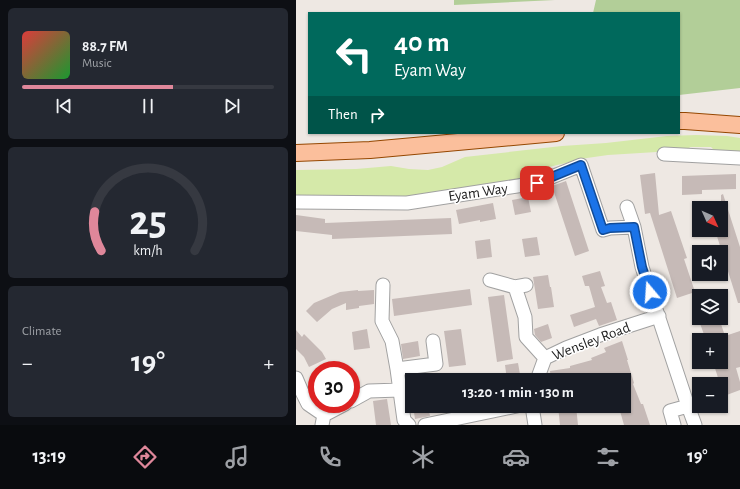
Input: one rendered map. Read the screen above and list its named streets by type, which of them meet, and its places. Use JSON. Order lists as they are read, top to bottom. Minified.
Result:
{"streets":{"street":["Eyam Way","Wensley Road"]},"north":"bottom right","page":{"turn":["40 m","Eyam Way"],"song":["88.7 FM","Music"],"then":"Then","map_buttons":["+","−"],"tile":"Climate","heat":["−","19°","+"],"limit":"30","trip":"13:20 · 1 min · 130 m","tabs":["13:19","19°"],"gauge":["25","km/h"]}}
